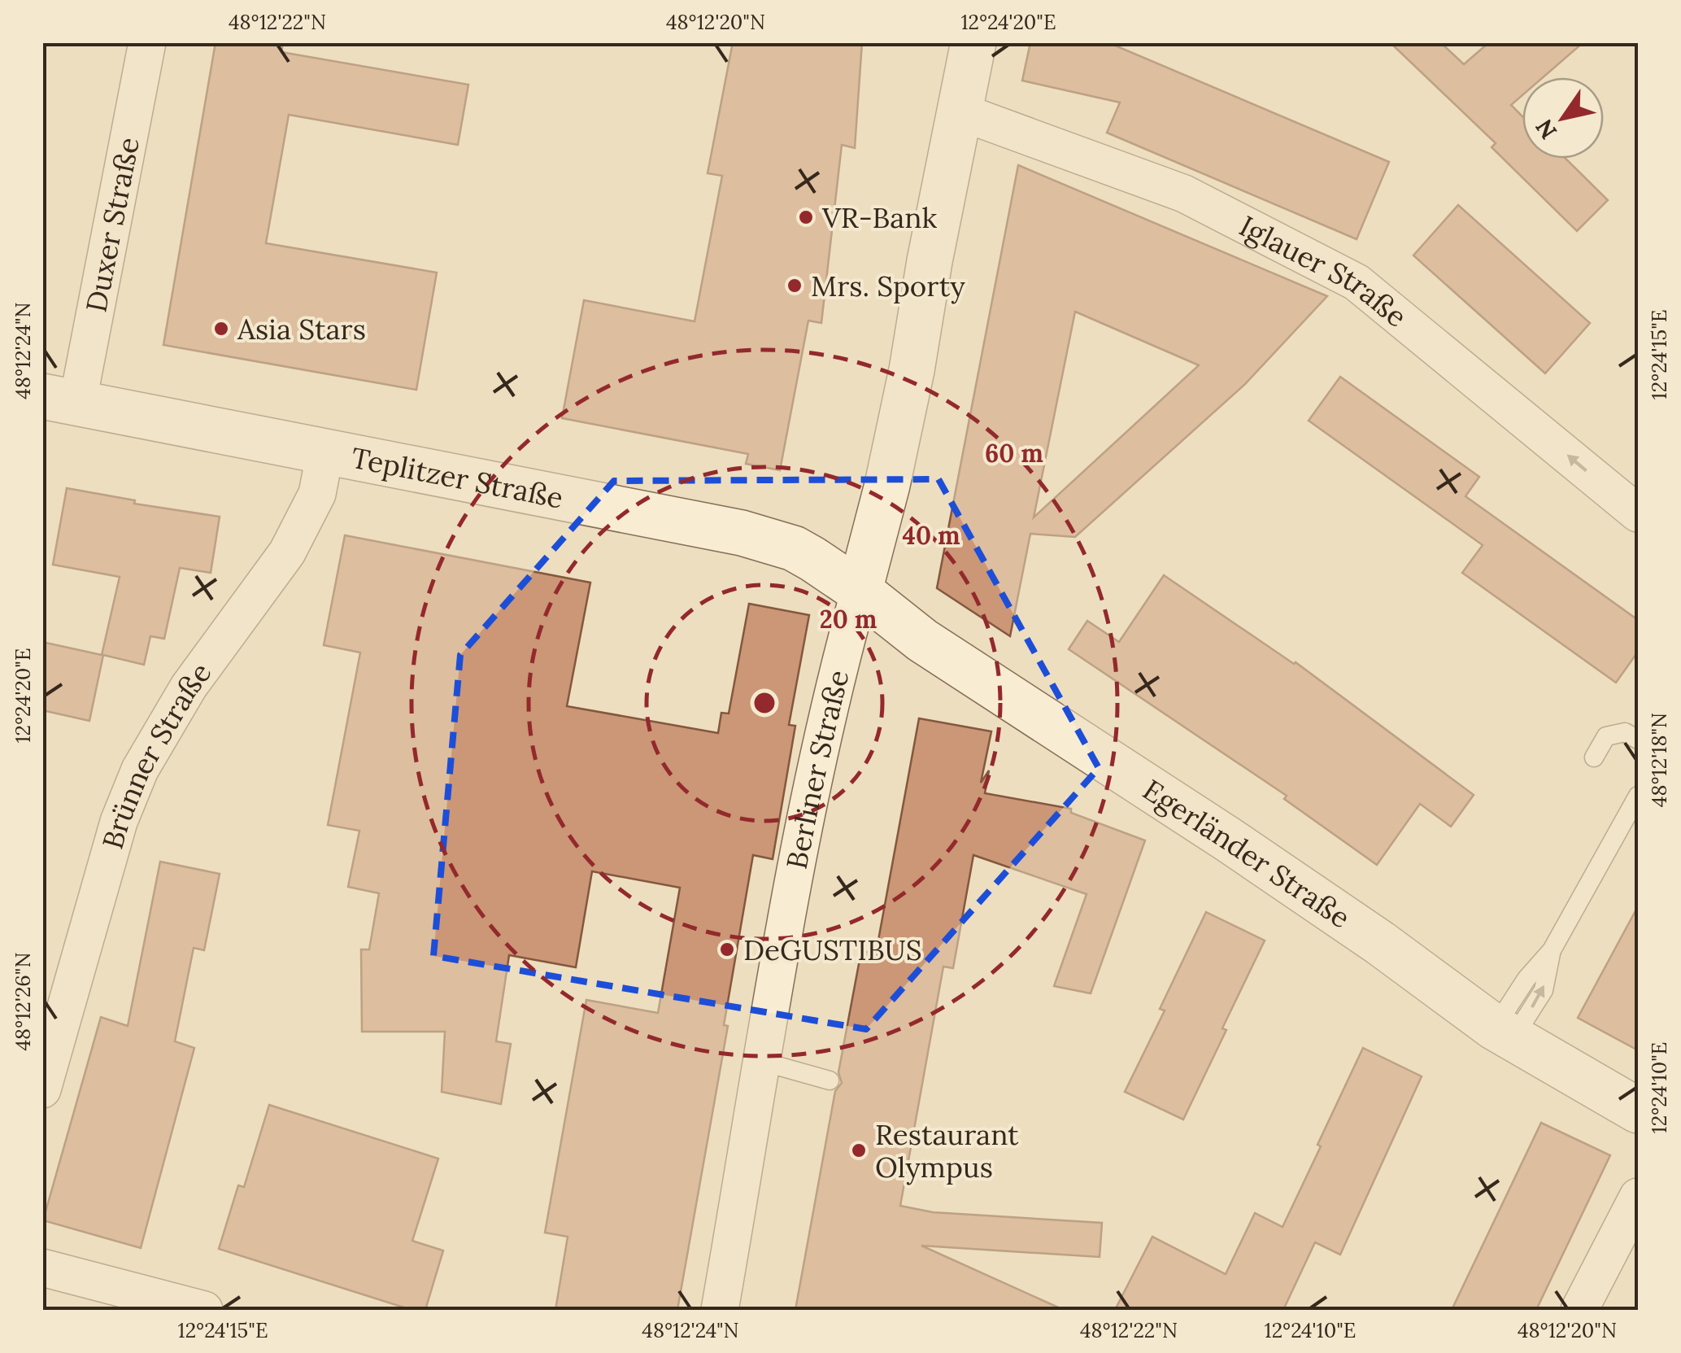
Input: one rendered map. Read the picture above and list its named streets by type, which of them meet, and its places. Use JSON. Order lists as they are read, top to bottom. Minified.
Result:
{"streets":{"street":["Duxer Straße","Iglauer Straße","Teplitzer Straße","Brünner Straße","Berliner Straße","Egerländer Straße"]},"crossings":[["Duxer Straße","Teplitzer Straße"],["Iglauer Straße","Berliner Straße"],["Teplitzer Straße","Brünner Straße"],["Teplitzer Straße","Berliner Straße"],["Teplitzer Straße","Egerländer Straße"],["Berliner Straße","Egerländer Straße"]],"one_way":["Iglauer Straße"],"places":["VR-Bank","Mrs. Sporty","Asia Stars","DeGUSTIBUS","Restaurant Olympus"],"north":"bottom left","coordinates":["48°12'22\"N","48°12'20\"N","12°24'20\"E","48°12'24\"N","12°24'15\"E","48°12'18\"N","48°12'26\"N","12°24'10\"E"],"rings":["60 m","40 m","20 m"]}
